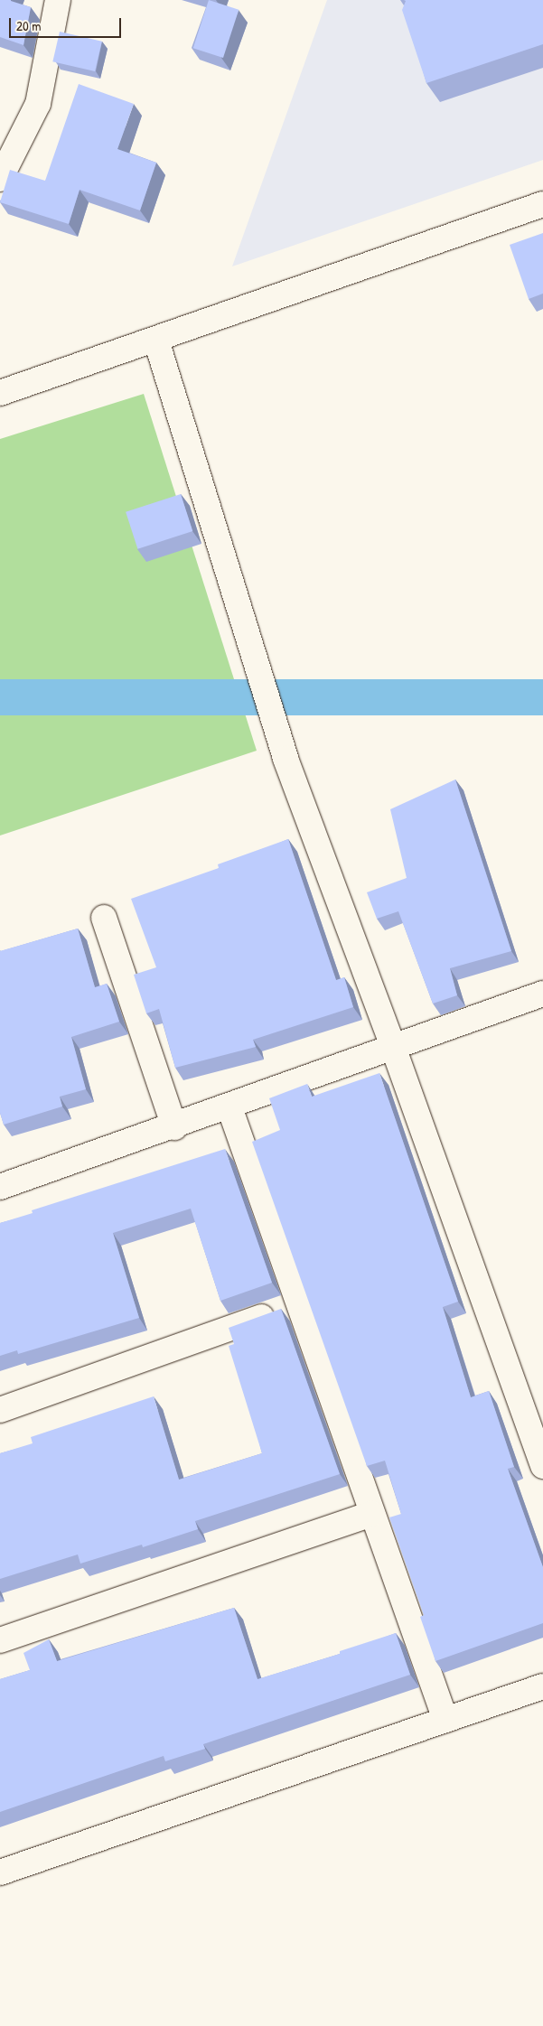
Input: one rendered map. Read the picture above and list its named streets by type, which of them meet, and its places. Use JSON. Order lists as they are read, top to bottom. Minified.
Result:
{"scale_bar":"20 m"}
